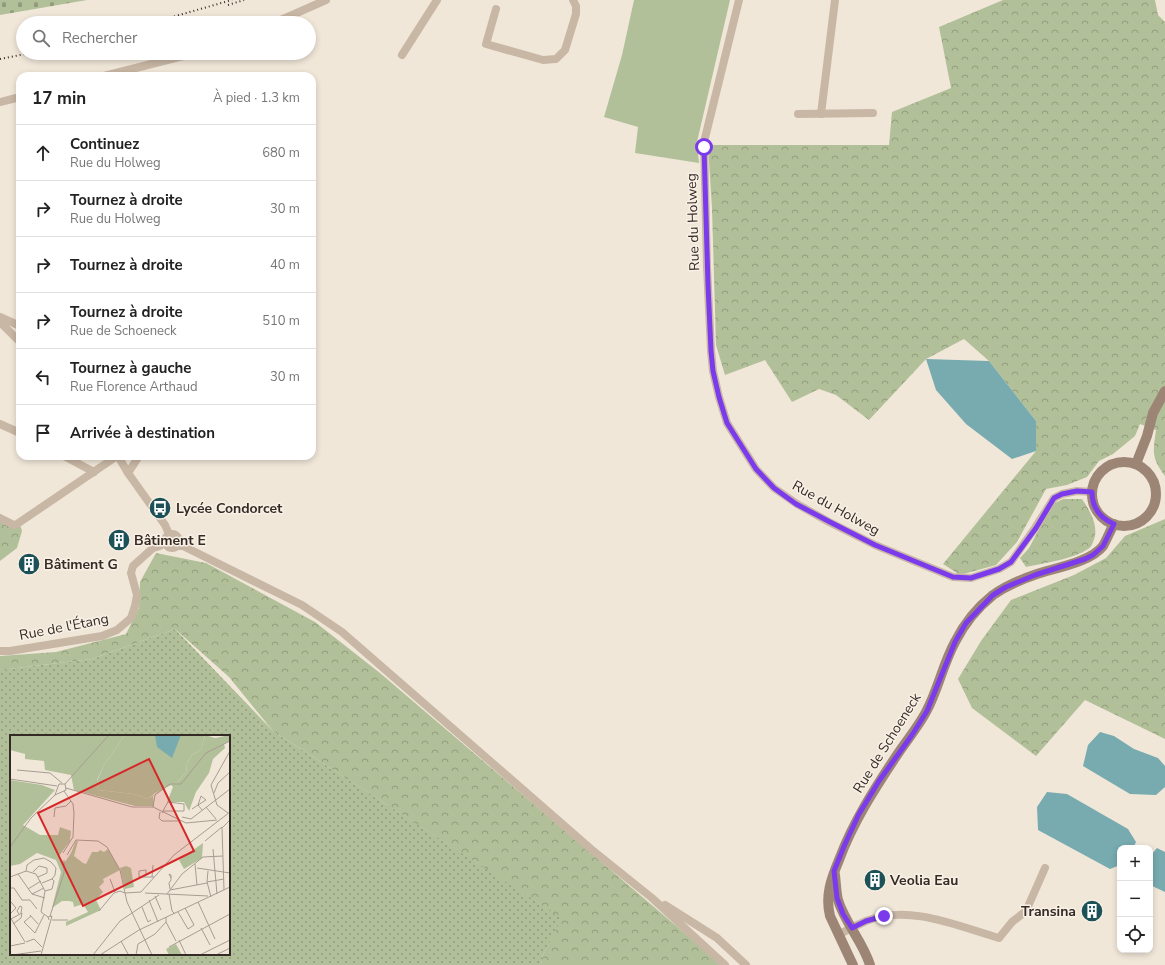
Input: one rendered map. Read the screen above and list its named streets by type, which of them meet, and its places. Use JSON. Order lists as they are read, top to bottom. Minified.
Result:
{"streets":{"main road":["Rue de Schoeneck"],"street":["Rue du Holweg","Rue de l'Étang"]},"crossings":[["Rue du Holweg","Rue de Schoeneck"]],"places":{"bus stop":["Lycée Condorcet"],"building":["Bâtiment E","Bâtiment G","Veolia Eau","Transina"]},"page":{"search":"Rechercher","heading":["17 min","À pied · 1.3 km"],"list":[["Continuez","Rue du Holweg","680 m"],["Tournez à droite","Rue du Holweg","30 m"],["Tournez à droite","40 m"],["Tournez à droite","Rue de Schoeneck","510 m"],["Tournez à gauche","Rue Florence Arthaud","30 m"],"Arrivée à destination"],"map_buttons":["+","−"]}}
